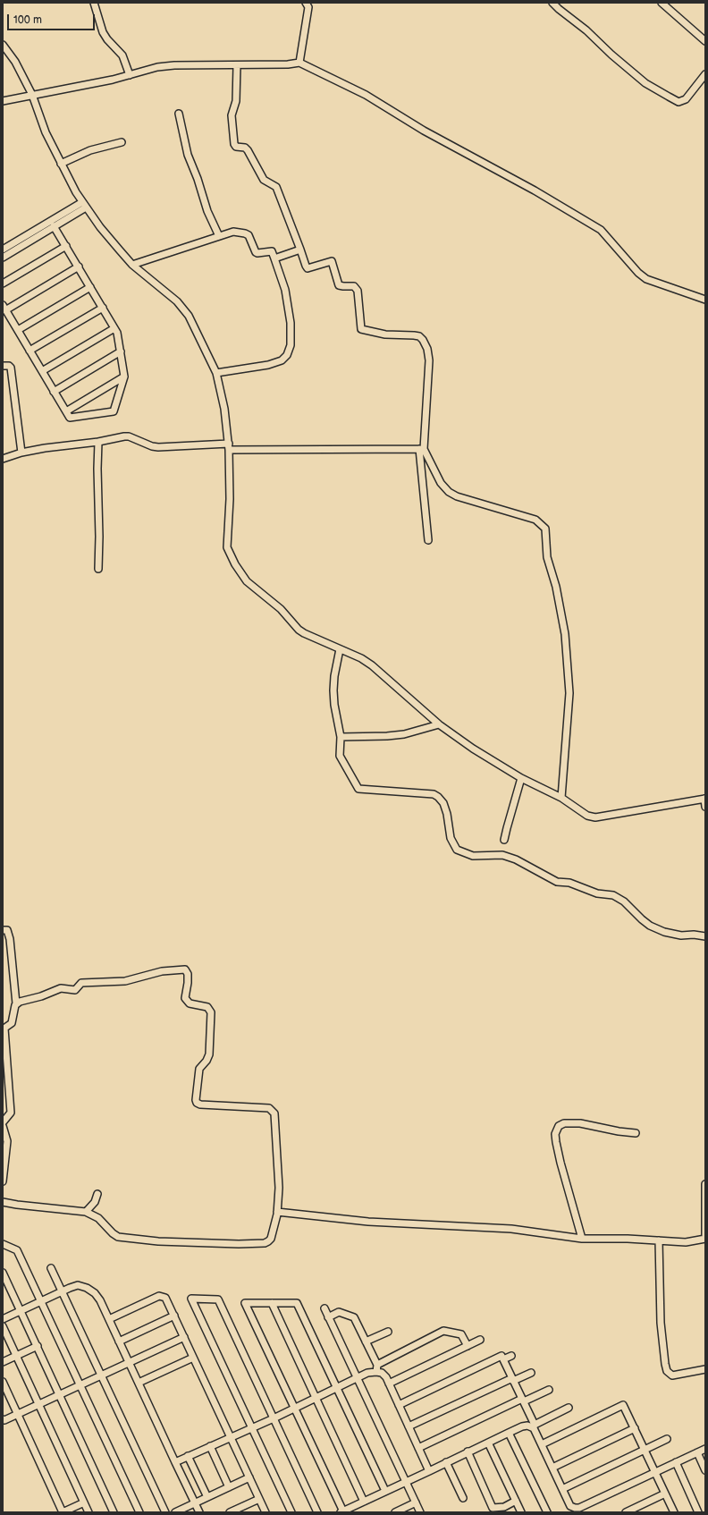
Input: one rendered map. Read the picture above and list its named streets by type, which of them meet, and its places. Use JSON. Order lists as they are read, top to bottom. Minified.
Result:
{"scale_bar":"100 m"}
